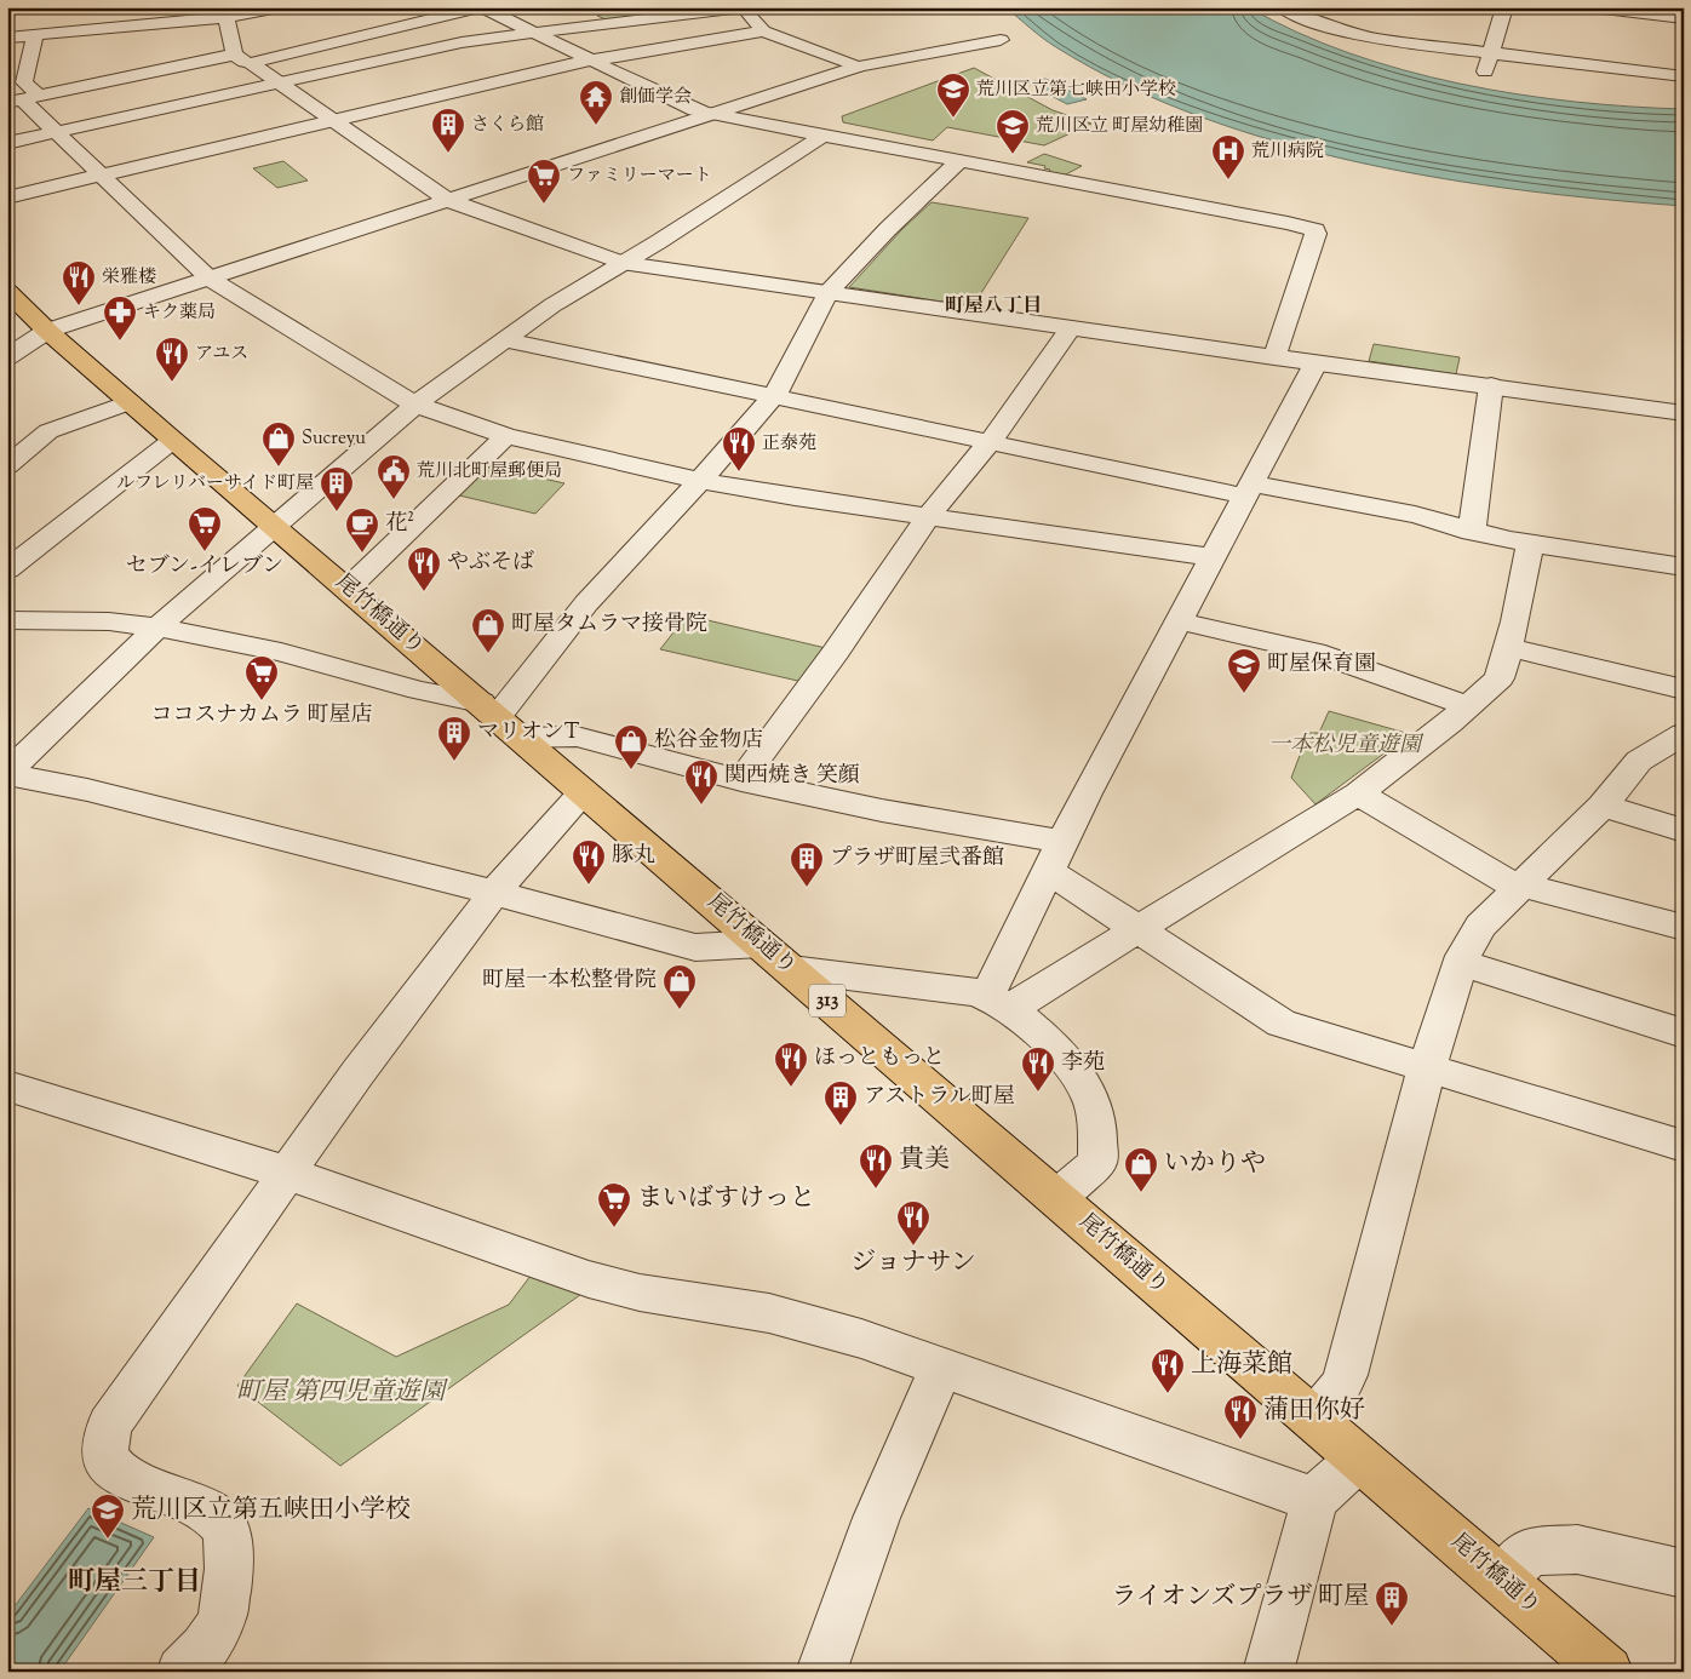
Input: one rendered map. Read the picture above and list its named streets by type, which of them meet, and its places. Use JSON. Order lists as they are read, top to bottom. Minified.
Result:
{"streets":{"main road":["尾竹橋通り","313"]},"districts":["町屋八丁目","町屋三丁目"],"parks":["一本松児童遊園","町屋 第四児童遊園"],"places":{"school or university":["荒川区立第七峡田小学校","荒川区立 町屋幼稚園","町屋保育園","荒川区立第五峡田小学校"],"temple":["創価学会"],"building":["さくら館","ルフレリバーサイド町屋","マリオンT","プラザ町屋弐番館","アストラル町屋","ライオンズプラザ 町屋"],"hospital":["荒川病院"],"supermarket":["ファミリーマート","セブン-イレブン","ココスナカムラ 町屋店","まいばすけっと"],"restaurant":["栄雅楼","アユス","正泰苑","やぶそば","関西焼き 笑顔","豚丸","ほっともっと","李苑","貴美","ジョナサン","上海菜館","蒲田你好"],"pharmacy":["キク薬局"],"shop":["Sucreyu","町屋タムラマ接骨院","松谷金物店","町屋一本松整骨院","いかりや"],"public building":["荒川北町屋郵便局"],"cafe":["花²"]}}
